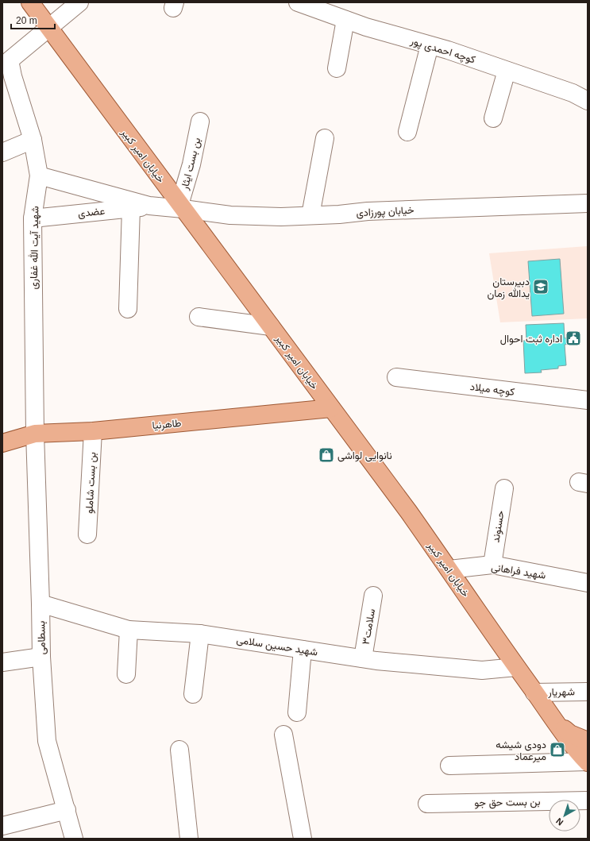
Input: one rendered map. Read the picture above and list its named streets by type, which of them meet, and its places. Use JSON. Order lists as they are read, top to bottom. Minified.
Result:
{"streets":{"main road":["خیابان امیر کبیر","طاهرنیا"],"street":["کوچه احمدی پور","بن بست ایثار","خیابان پورزادی","عضدی","شهید آیت الله غفاری","کوچه میلاد","بن بست شاملو","حسنوند","شهید فراهانی","سلامت۳","بسطامی","شهید حسین سلامی","شهریار","بن بست حق جو"]},"crossings":[["خیابان امیر کبیر","بن بست ایثار"],["خیابان امیر کبیر","خیابان پورزادی"],["خیابان امیر کبیر","عضدی"],["خیابان امیر کبیر","شهید آیت الله غفاری"],["خیابان امیر کبیر","طاهرنیا"],["خیابان امیر کبیر","شهید فراهانی"],["خیابان امیر کبیر","شهید حسین سلامی"],["خیابان امیر کبیر","شهریار"],["بن بست ایثار","خیابان پورزادی"],["بن بست ایثار","عضدی"],["خیابان پورزادی","عضدی"],["عضدی","شهید آیت الله غفاری"],["شهید آیت الله غفاری","طاهرنیا"],["شهید آیت الله غفاری","بسطامی"],["طاهرنیا","بن بست شاملو"],["طاهرنیا","بسطامی"],["حسنوند","شهید فراهانی"],["سلامت۳","شهید حسین سلامی"],["بسطامی","شهید حسین سلامی"]],"places":{"school or university":["دبیرستان یدالله زمان"],"public building":["اداره ثبت احوال"],"shop":["نانوایی لواشی","دودی شیشه میرعماد"]},"scale_bar":"20 m","north":"bottom left"}
